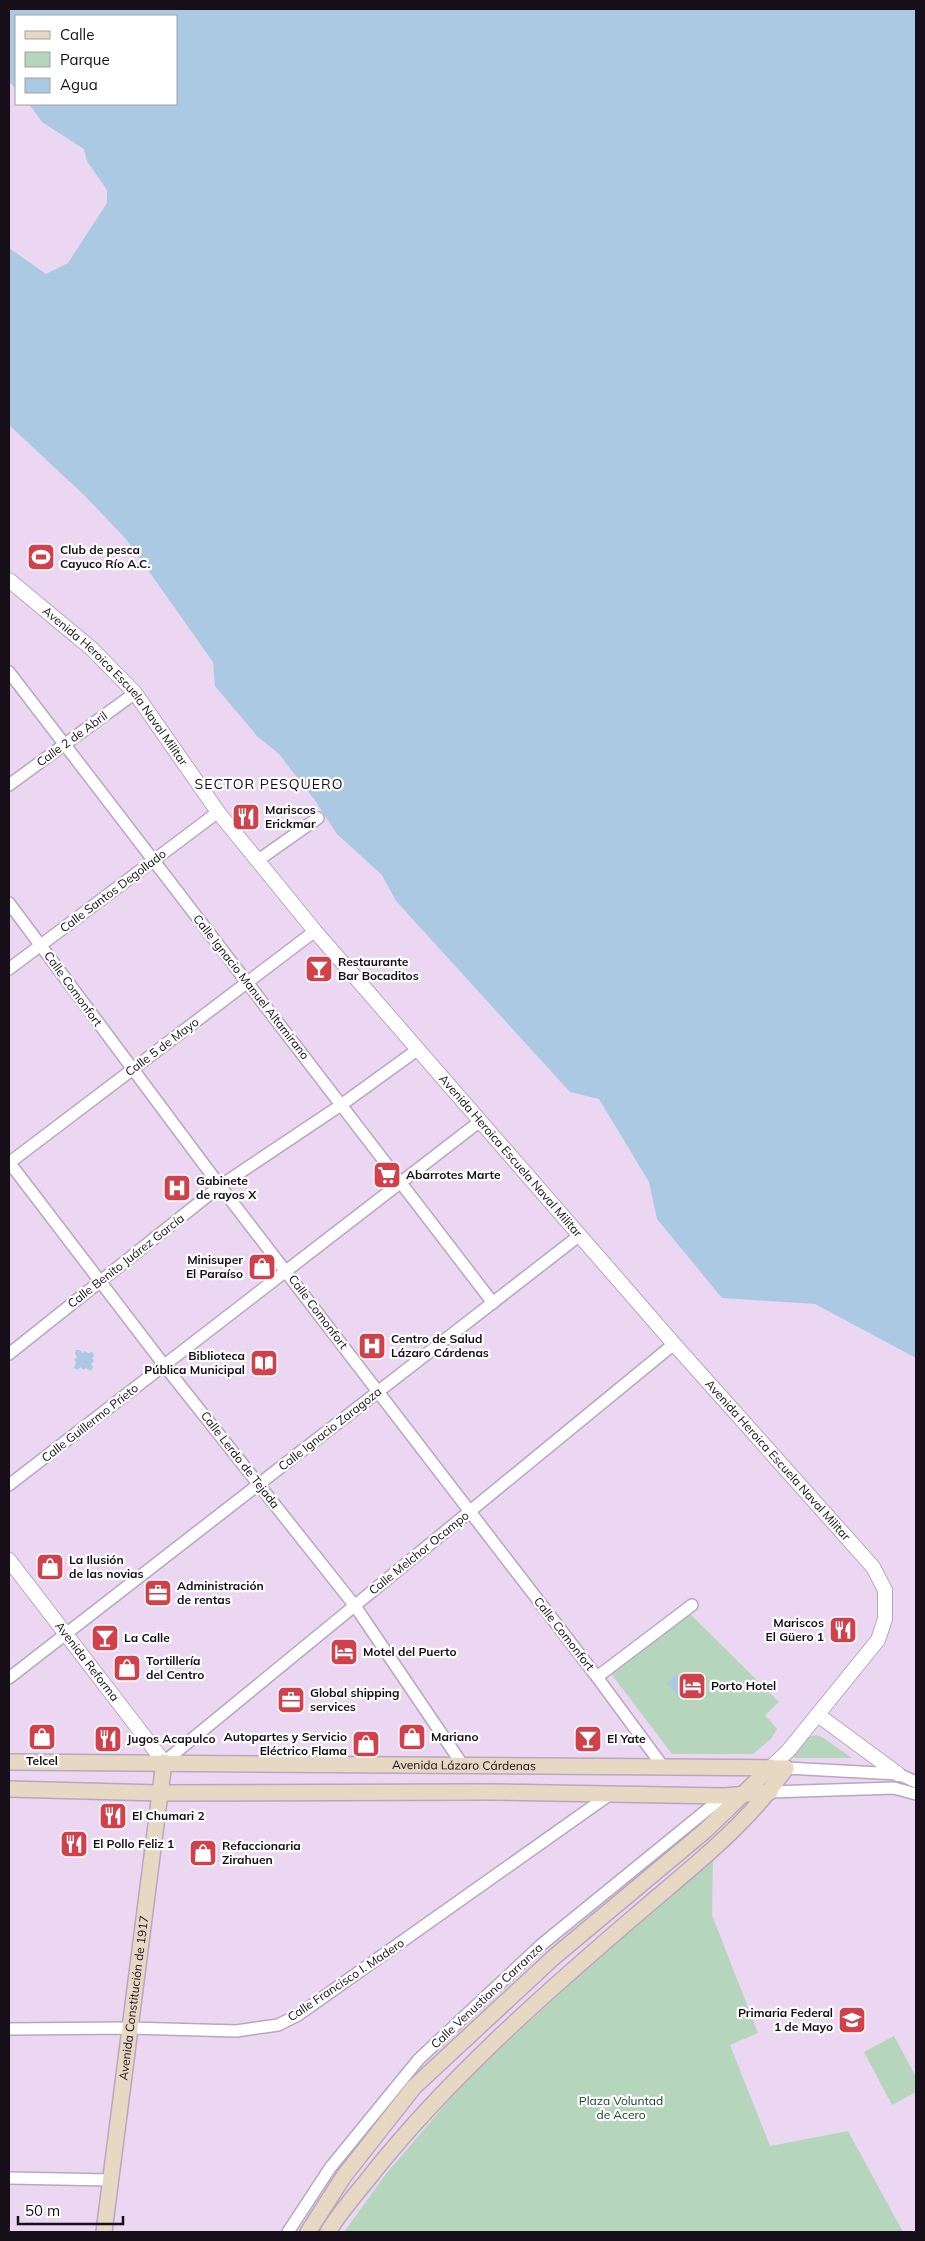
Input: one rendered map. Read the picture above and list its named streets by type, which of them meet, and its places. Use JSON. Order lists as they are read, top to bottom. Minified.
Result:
{"streets":{"main road":["Avenida Lázaro Cárdenas","Avenida Constitución de 1917"],"street":["Avenida Heroica Escuela Naval Militar","Calle 2 de Abril","Calle Santos Degollado","Calle Ignacio Manuel Altamirano","Calle Comonfort","Calle 5 de Mayo","Calle Benito Juárez García","Calle Guillermo Prieto","Calle Ignacio Zaragoza","Calle Lerdo de Tejada","Calle Melchor Ocampo","Avenida Reforma","Calle Francisco I. Madero","Calle Venustiano Carranza"]},"crossings":[["Avenida Heroica Escuela Naval Militar","Calle 2 de Abril"],["Avenida Heroica Escuela Naval Militar","Calle Santos Degollado"],["Avenida Heroica Escuela Naval Militar","Calle 5 de Mayo"],["Avenida Heroica Escuela Naval Militar","Calle Benito Juárez García"],["Avenida Heroica Escuela Naval Militar","Calle Guillermo Prieto"],["Avenida Heroica Escuela Naval Militar","Calle Ignacio Zaragoza"],["Avenida Heroica Escuela Naval Militar","Calle Melchor Ocampo"],["Avenida Heroica Escuela Naval Militar","Avenida Lázaro Cárdenas"],["Calle 2 de Abril","Calle Ignacio Manuel Altamirano"],["Calle Santos Degollado","Calle Ignacio Manuel Altamirano"],["Calle Santos Degollado","Calle Comonfort"],["Calle Ignacio Manuel Altamirano","Calle 5 de Mayo"],["Calle Ignacio Manuel Altamirano","Calle Benito Juárez García"],["Calle Ignacio Manuel Altamirano","Calle Guillermo Prieto"],["Calle Ignacio Manuel Altamirano","Calle Ignacio Zaragoza"],["Calle Comonfort","Calle 5 de Mayo"],["Calle Comonfort","Calle Benito Juárez García"],["Calle Comonfort","Calle Guillermo Prieto"],["Calle Comonfort","Calle Ignacio Zaragoza"],["Calle Comonfort","Calle Melchor Ocampo"],["Calle Comonfort","Avenida Lázaro Cárdenas"],["Calle 5 de Mayo","Calle Lerdo de Tejada"],["Calle Benito Juárez García","Calle Lerdo de Tejada"],["Calle Guillermo Prieto","Calle Lerdo de Tejada"],["Calle Ignacio Zaragoza","Calle Lerdo de Tejada"],["Calle Ignacio Zaragoza","Avenida Reforma"],["Calle Lerdo de Tejada","Calle Melchor Ocampo"],["Calle Lerdo de Tejada","Avenida Lázaro Cárdenas"],["Calle Melchor Ocampo","Avenida Reforma"],["Calle Melchor Ocampo","Avenida Lázaro Cárdenas"],["Calle Melchor Ocampo","Avenida Constitución de 1917"],["Avenida Reforma","Avenida Lázaro Cárdenas"],["Avenida Reforma","Avenida Constitución de 1917"],["Avenida Lázaro Cárdenas","Avenida Constitución de 1917"],["Calle Francisco I. Madero","Avenida Constitución de 1917"]],"districts":["SECTOR PESQUERO"],"parks":["Plaza Voluntad de Acero"],"places":{"sports":["Club de pesca Cayuco Río A.C."],"restaurant":["Mariscos Erickmar","Mariscos El Güero 1","Jugos Acapulco","El Chumari 2","El Pollo Feliz 1"],"bar":["Restaurante Bar Bocaditos","La Calle","El Yate"],"supermarket":["Abarrotes Marte"],"hospital":["Gabinete de rayos X","Centro de Salud Lázaro Cárdenas"],"shop":["Minisuper El Paraíso","La Ilusión de las novias","Tortillería del Centro","Telcel","Mariano","Autopartes y Servicio Eléctrico Flama","Refaccionaria Zirahuen"],"library":["Biblioteca Pública Municipal"],"office":["Administración de rentas","Global shipping services"],"hotel":["Motel del Puerto","Porto Hotel"],"school or university":["Primaria Federal 1 de Mayo"]},"legend":["Calle","Parque","Agua"],"scale_bar":"50 m"}
